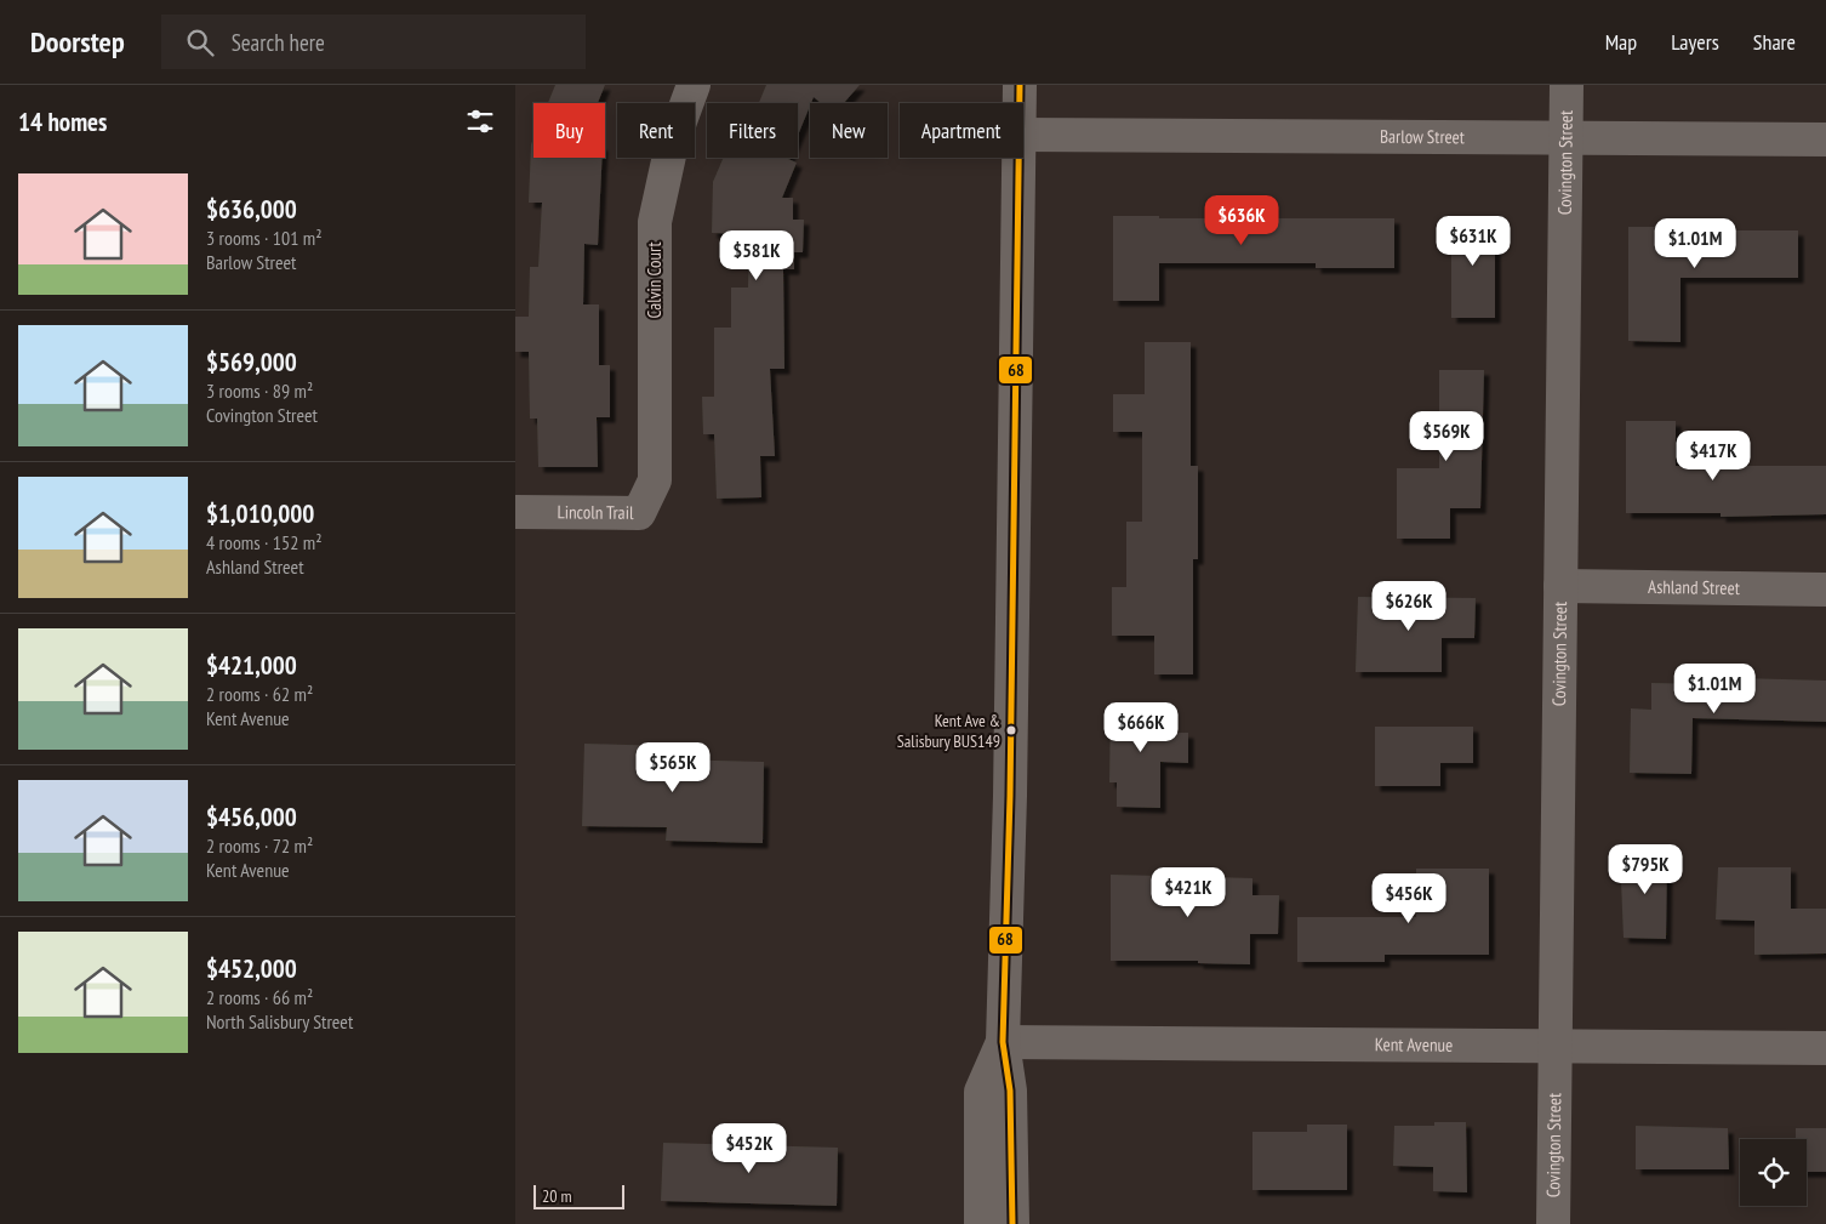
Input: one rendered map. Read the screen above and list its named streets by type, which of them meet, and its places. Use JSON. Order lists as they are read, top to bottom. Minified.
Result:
{"streets":{"street":["Barlow Street","Covington Street","Calvin Court","Lincoln Trail","Ashland Street","Kent Avenue"]},"crossings":[["Barlow Street","Covington Street"],["Covington Street","Ashland Street"],["Covington Street","Kent Avenue"],["Calvin Court","Lincoln Trail"]],"places":["Kent Ave & Salisbury BUS149"],"lines":["transit line 68"],"scale_bar":"20 m","page":{"header":"Doorstep","search":"Search here","nav":["Map","Layers","Share"],"heading":"14 homes","chip":["Buy","Rent","Filters","New","Apartment"],"list":[{"name":"$636,000","note":"3 rooms · 101 m² · Barlow Street"},{"name":"$569,000","note":"3 rooms · 89 m² · Covington Street"},{"name":"$1,010,000","note":"4 rooms · 152 m² · Ashland Street"},{"name":"$421,000","note":"2 rooms · 62 m² · Kent Avenue"},{"name":"$456,000","note":"2 rooms · 72 m² · Kent Avenue"},{"name":"$452,000","note":"2 rooms · 66 m² · North Salisbury Street"}],"price":["$636K","$631K","$1.01M","$581K","$569K","$417K","$626K","$1.01M","$666K","$565K","$795K","$421K","$456K","$452K"],"scale":"20 m"}}
